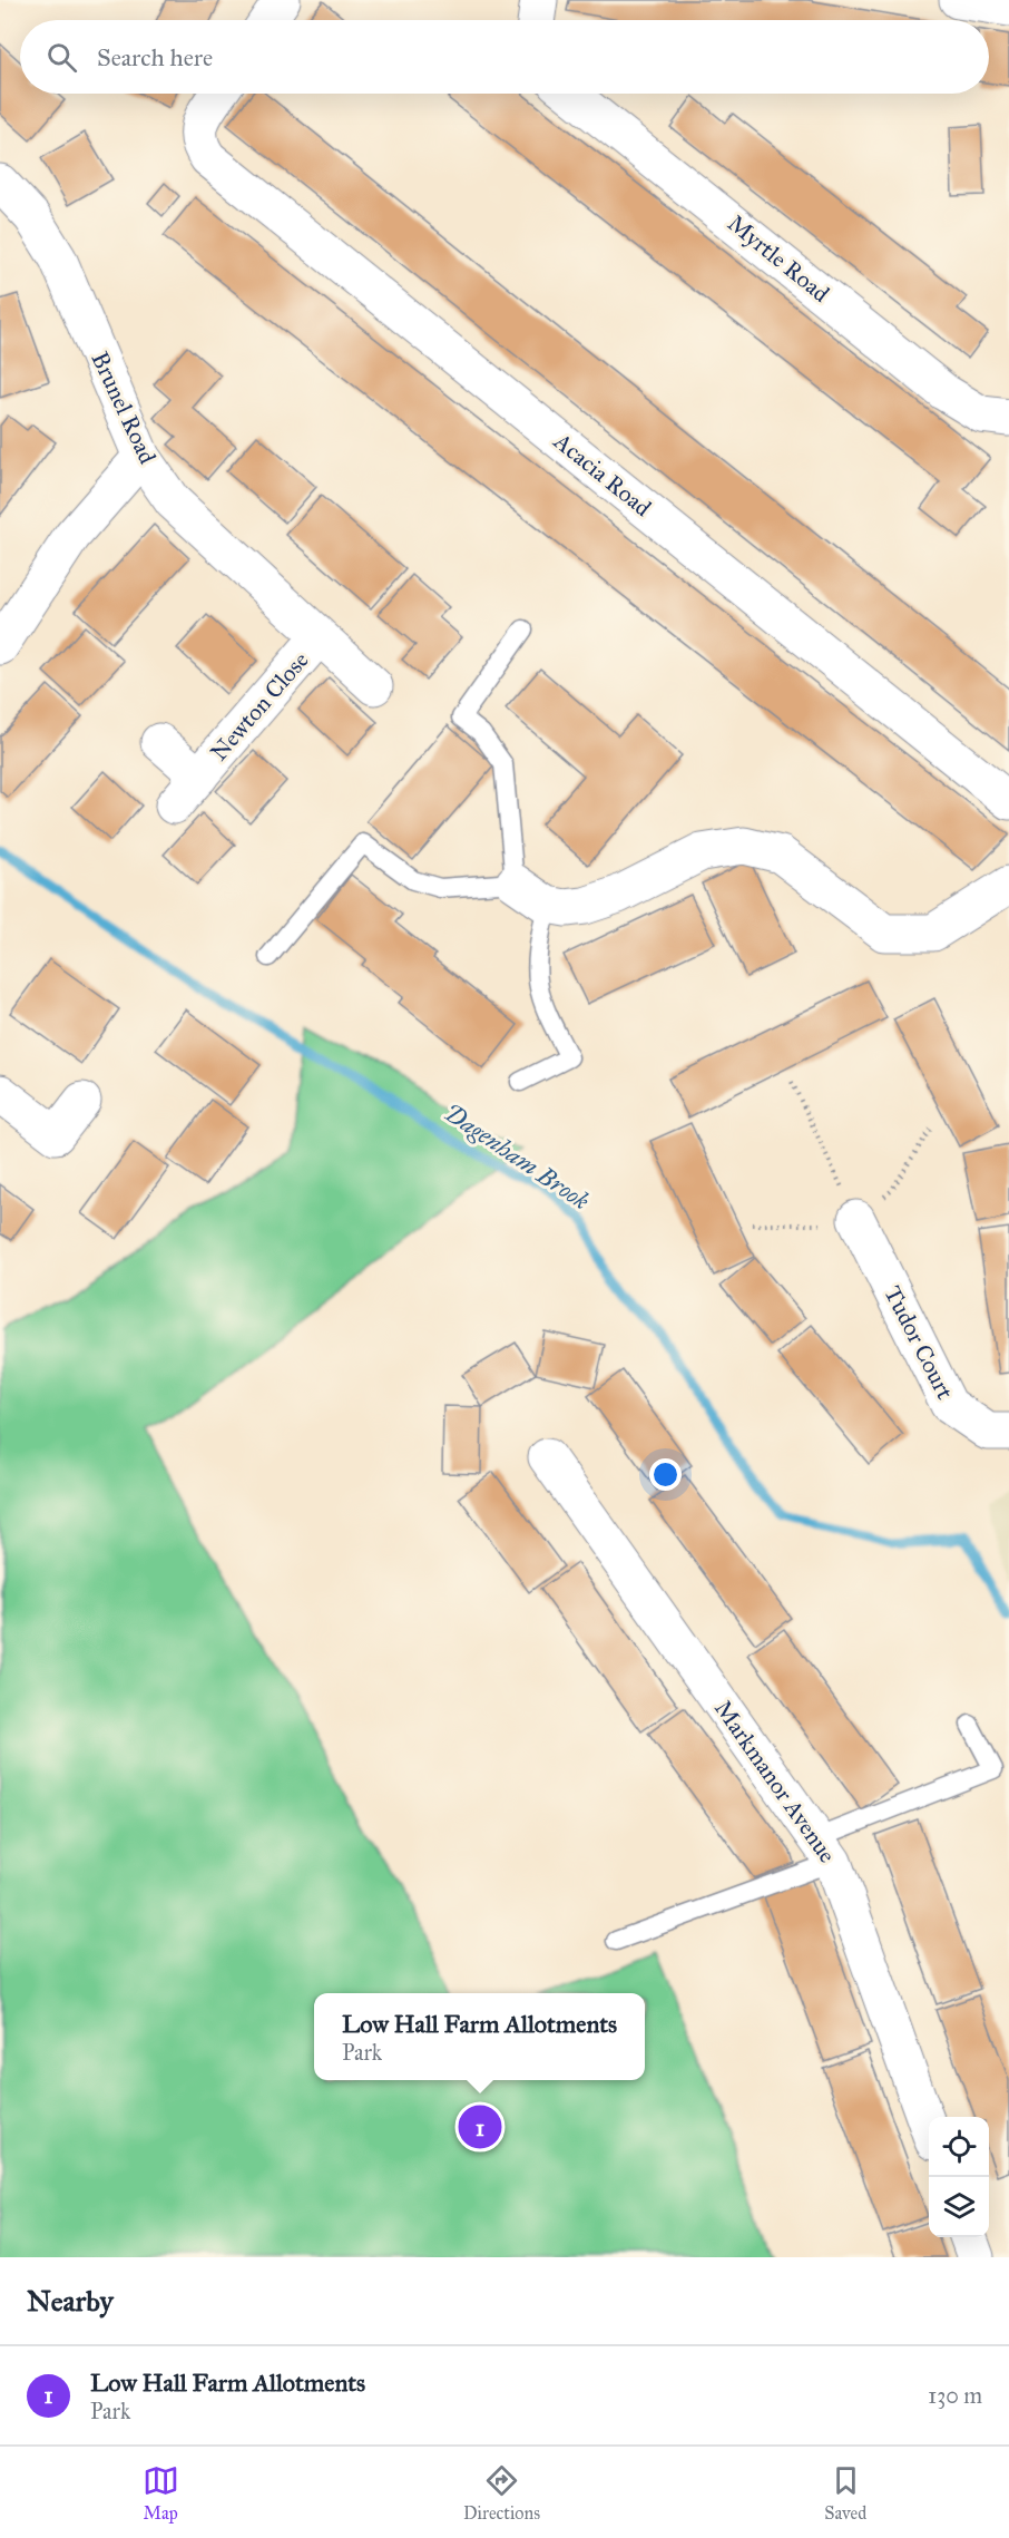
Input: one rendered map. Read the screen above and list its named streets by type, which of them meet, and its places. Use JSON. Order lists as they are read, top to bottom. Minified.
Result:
{"streets":{"street":["Myrtle Road","Brunel Road","Acacia Road","Newton Close","Tudor Court","Markmanor Avenue"]},"crossings":[["Brunel Road","Newton Close"]],"water":["Dagenham Brook"],"page":{"search":"Search here","popup":["Low Hall Farm Allotments","Park"],"pins":"1","heading":"Nearby","list":[{"mark":"1","name":"Low Hall Farm Allotments","note":"Park","value":"130 m"}],"nav":["Map","Directions","Saved"]}}
